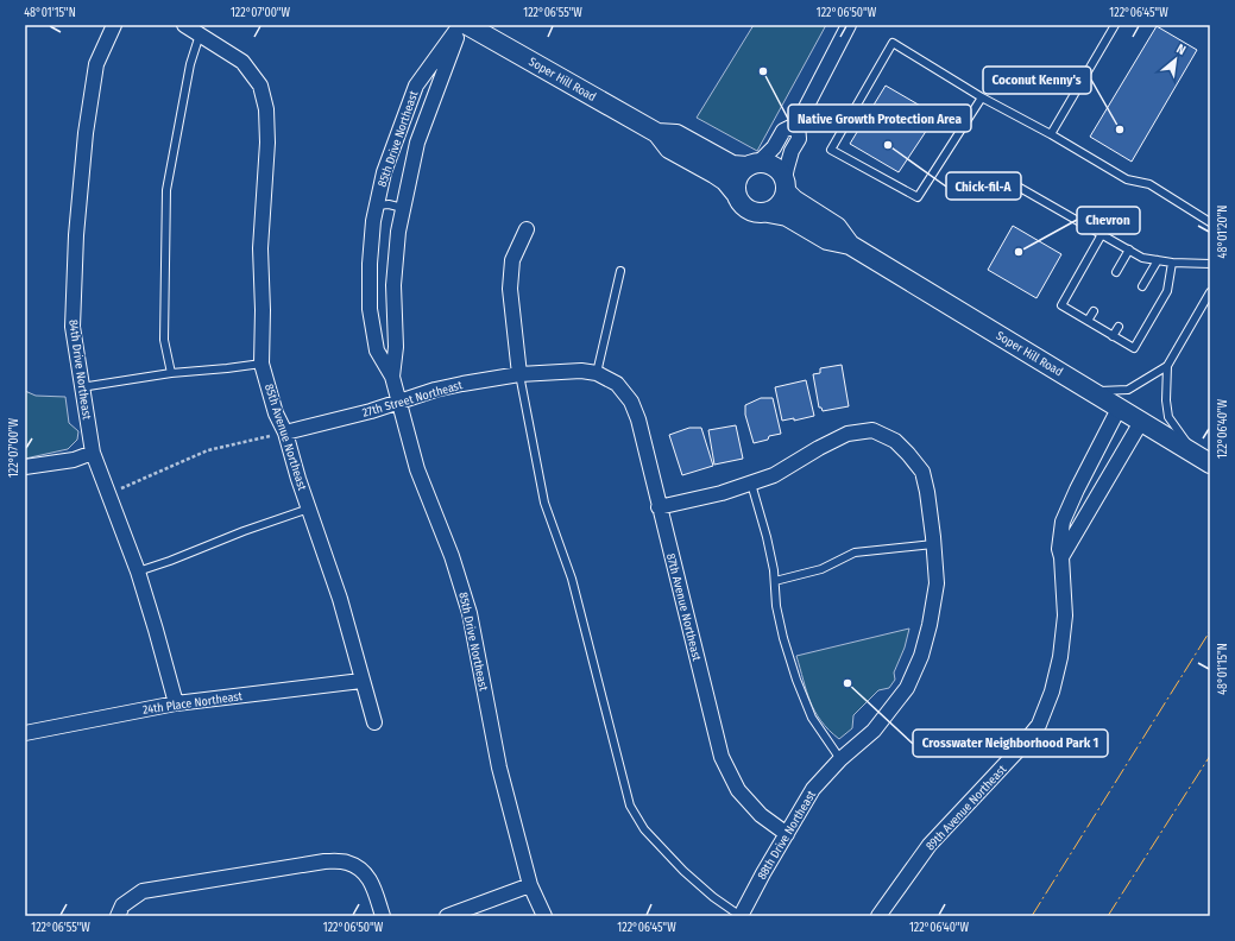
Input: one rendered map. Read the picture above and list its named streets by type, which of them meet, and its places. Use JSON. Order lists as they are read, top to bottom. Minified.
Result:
{"streets":{"street":["Soper Hill Road","85th Drive Northeast","84th Drive Northeast","27th Street Northeast","85th Avenue Northeast","87th Avenue Northeast","24th Place Northeast","89th Avenue Northeast","88th Drive Northeast"]},"crossings":[["Soper Hill Road","89th Avenue Northeast"],["85th Drive Northeast","27th Street Northeast"],["84th Drive Northeast","24th Place Northeast"],["27th Street Northeast","85th Avenue Northeast"],["27th Street Northeast","87th Avenue Northeast"],["85th Avenue Northeast","24th Place Northeast"],["87th Avenue Northeast","88th Drive Northeast"]],"places":["Native Growth Protection Area","Coconut Kenny's","Chick-fil-A","Chevron","Crosswater Neighborhood Park 1"],"north":"top right","coordinates":["48°01'15\"N","122°07'00\"W","122°06'55\"W","122°06'50\"W","122°06'45\"W","48°01'20\"N","122°06'40\"W"]}
